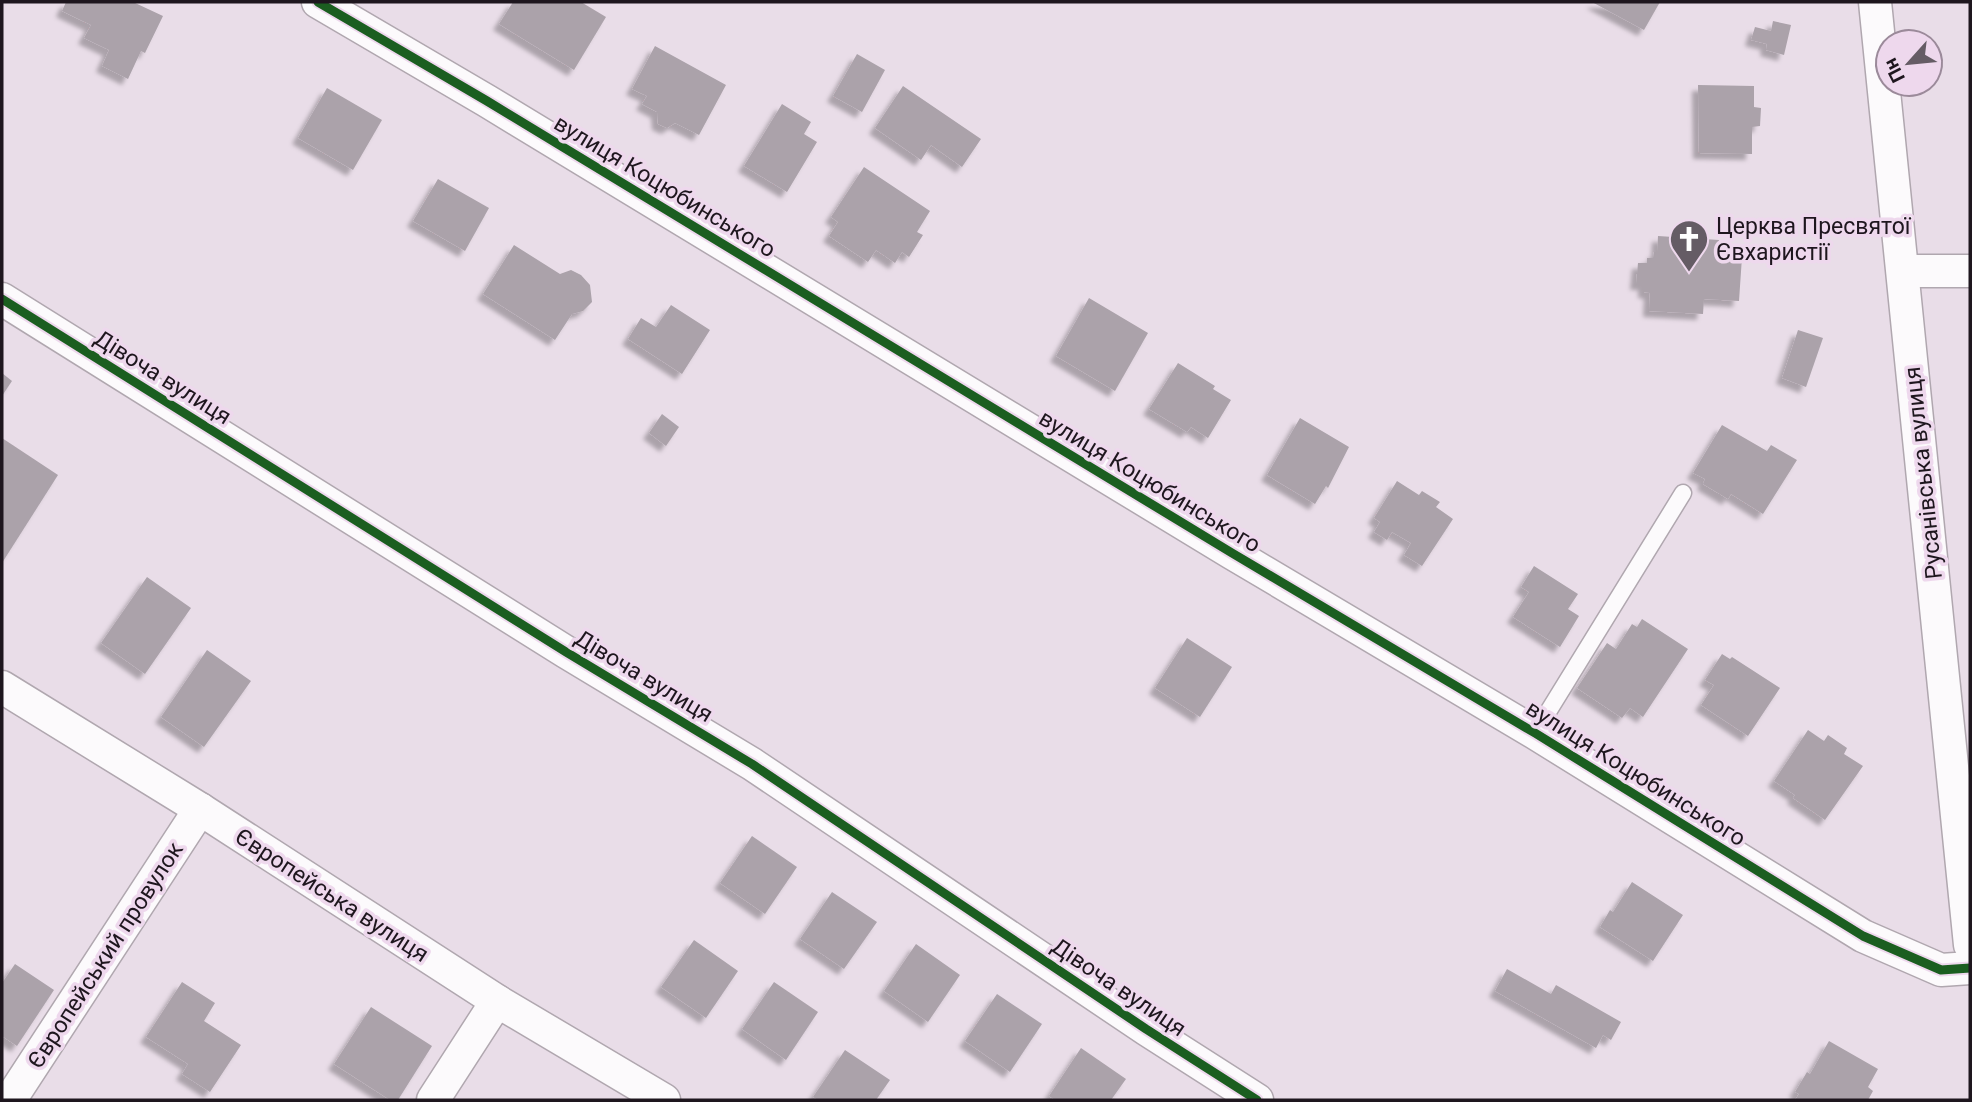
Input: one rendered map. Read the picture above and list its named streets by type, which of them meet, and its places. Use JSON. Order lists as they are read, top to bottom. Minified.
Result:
{"streets":{"street":["вулиця Коцюбинського","Дівоча вулиця","Русанівська вулиця","Європейська вулиця","Європейський провулок"]},"crossings":[["Європейська вулиця","Європейський провулок"]],"places":{"church":["Церква Пресвятої Євхаристії"]},"north":"bottom left"}
